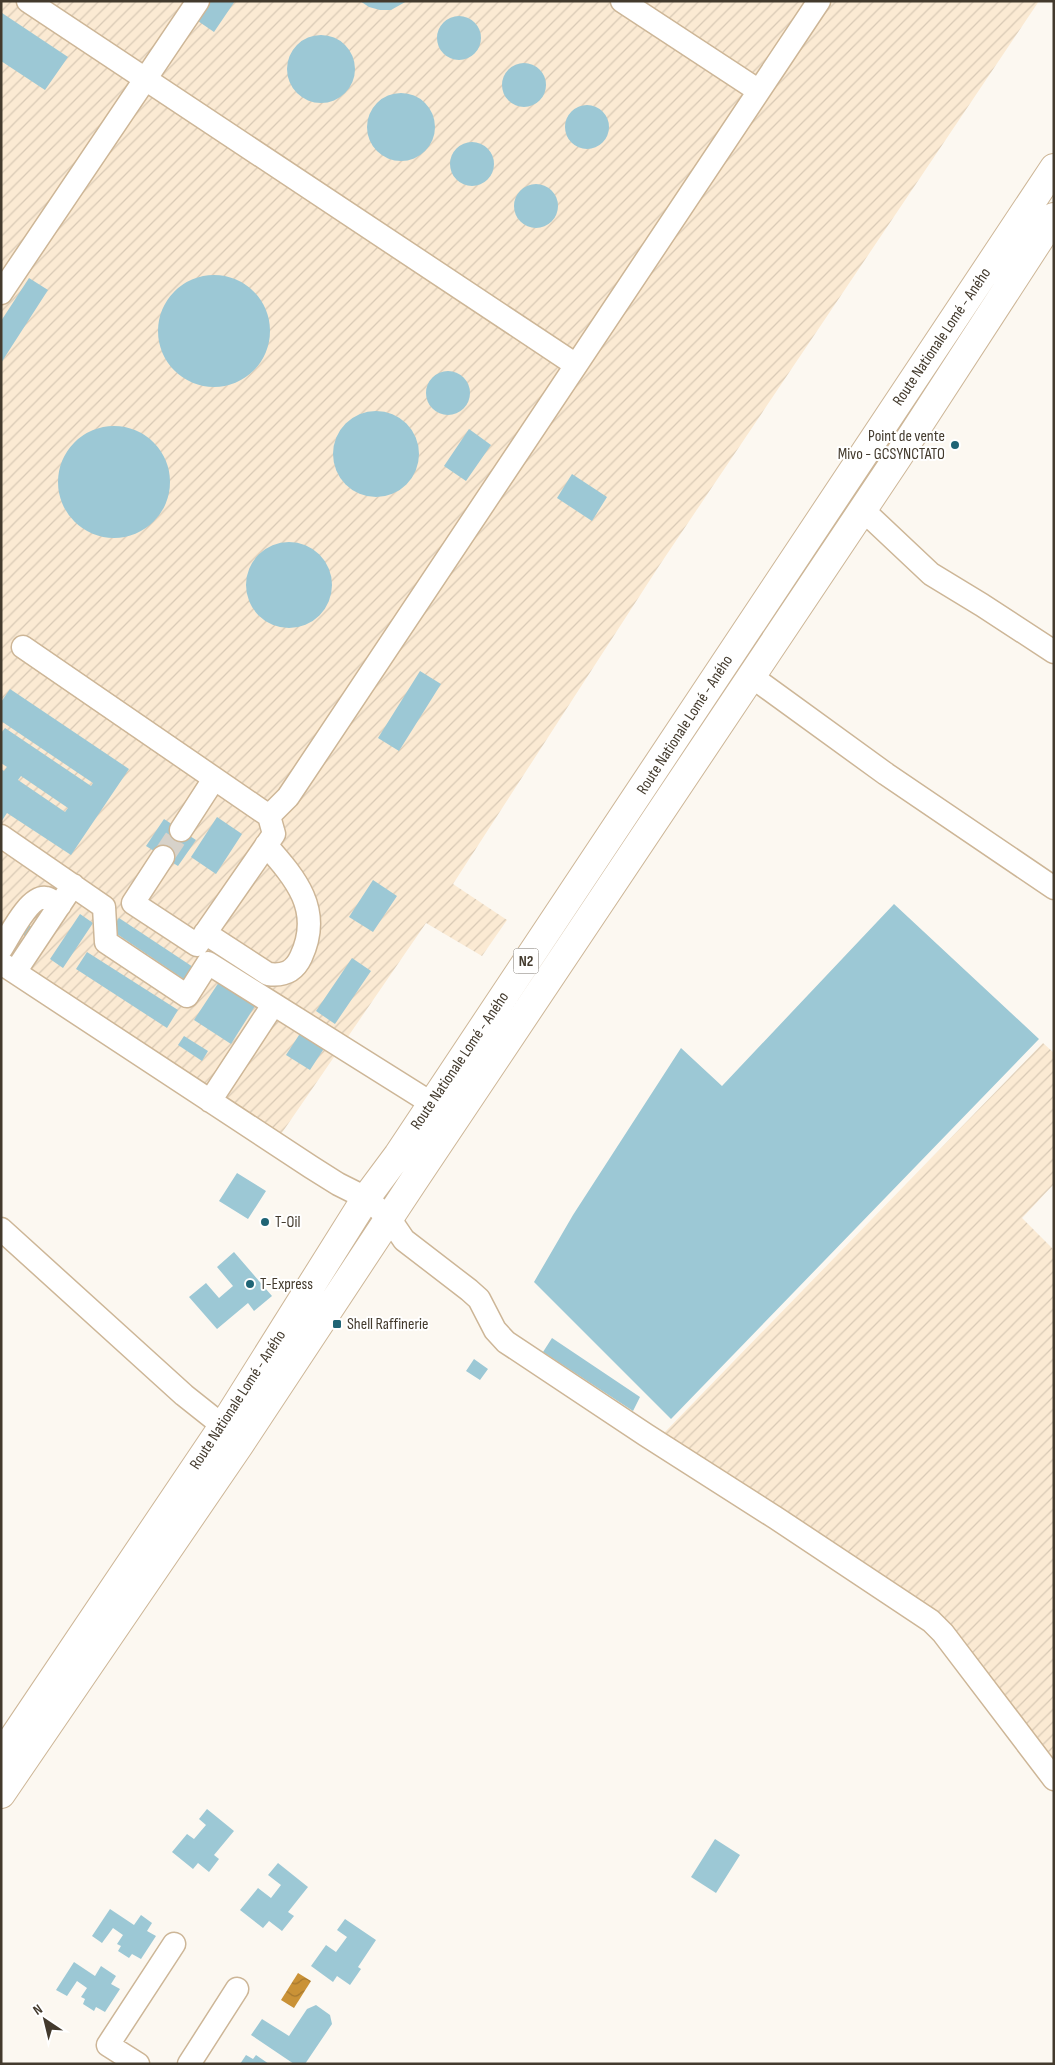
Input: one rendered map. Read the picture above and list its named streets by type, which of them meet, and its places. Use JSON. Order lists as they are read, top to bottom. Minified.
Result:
{"streets":{"highway":["Route Nationale Lomé - Aného","N2"]},"places":{"other":["Point de vente Mivo - GCSYNCTATO","T-Oil","T-Express"],"transit":["Shell Raffinerie"]},"north":"top left"}
